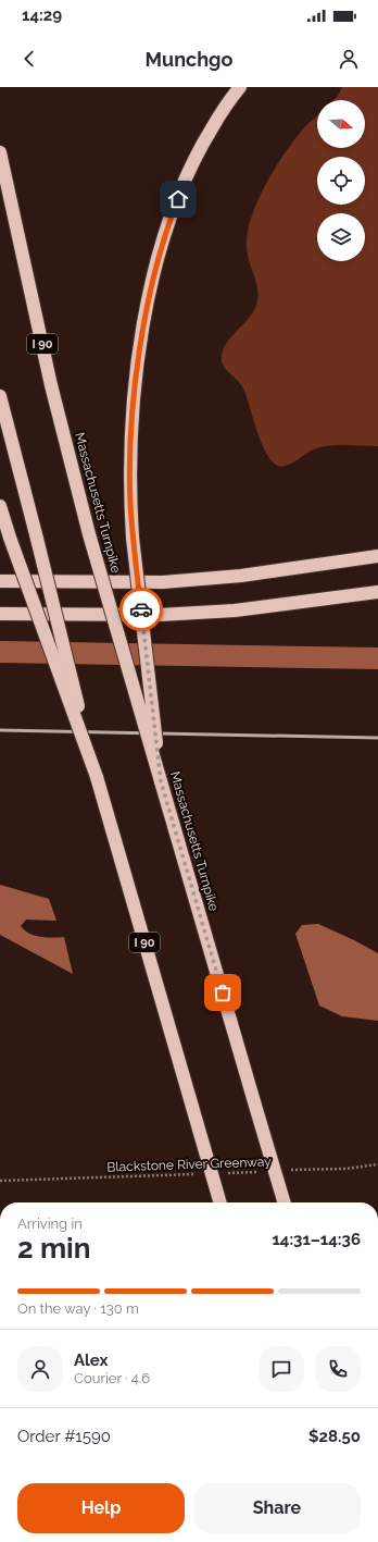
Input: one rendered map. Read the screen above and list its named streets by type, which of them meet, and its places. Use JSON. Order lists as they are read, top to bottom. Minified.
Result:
{"streets":{"highway":["I 90","Massachusetts Turnpike"],"path":["Blackstone River Greenway"]},"north":"right","page":{"status":"14:29","header":"Munchgo","heading":["2 min","Arriving in","14:31–14:36"],"panel":["Alex","Courier · 4.6","Order #1590","$28.50"],"bar":"On the way · 130 m","buttons":["Help","Share"]}}
